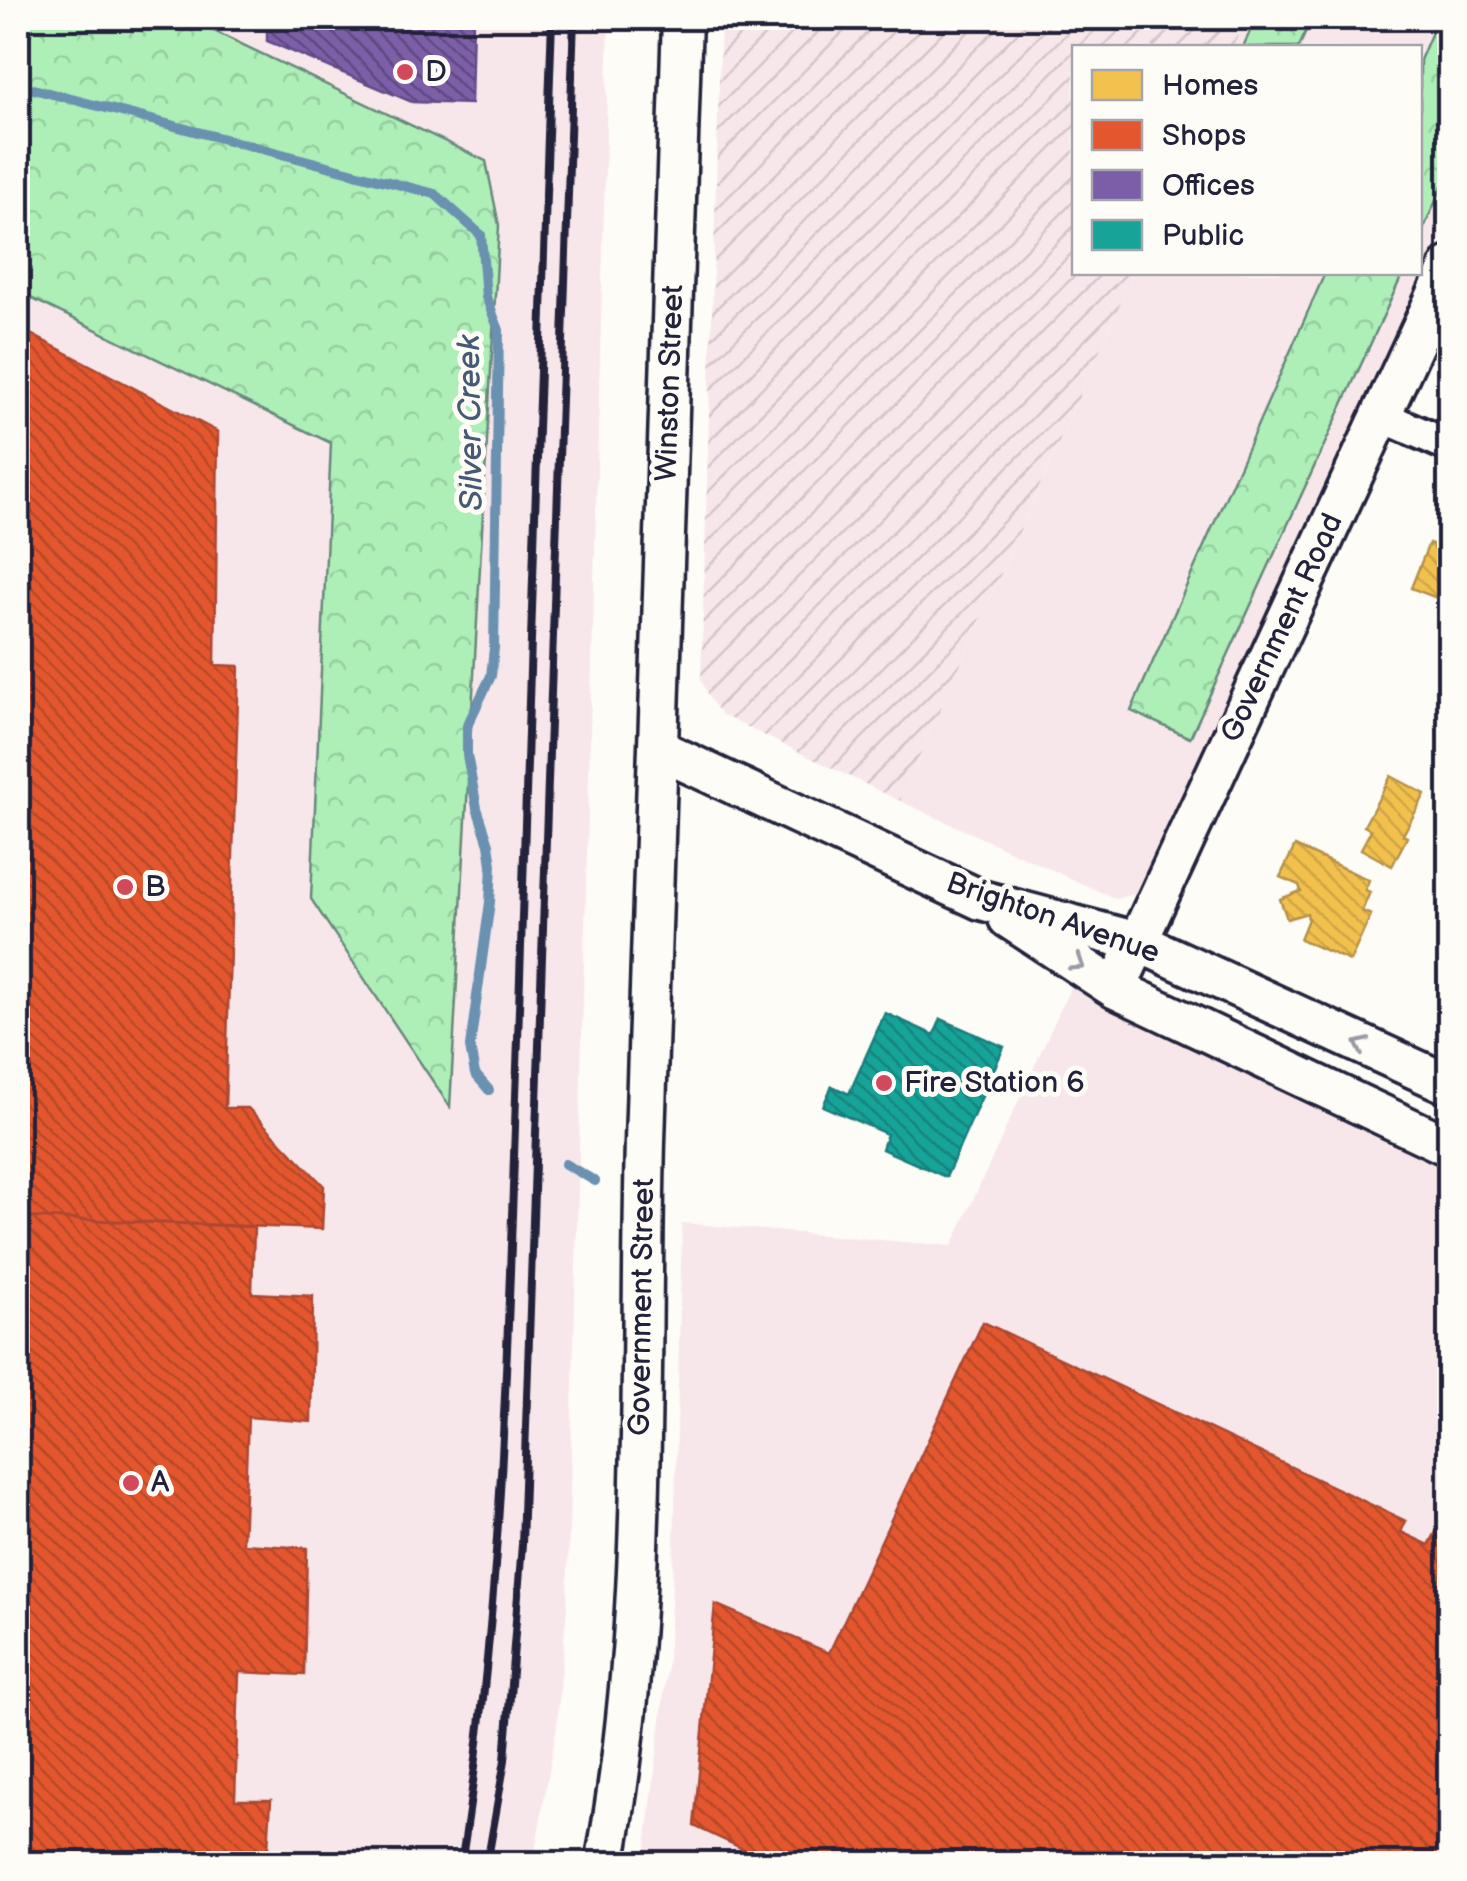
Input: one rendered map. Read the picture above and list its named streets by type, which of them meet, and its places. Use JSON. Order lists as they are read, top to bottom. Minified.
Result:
{"streets":{"street":["Winston Street","Government Road","Brighton Avenue","Government Street"]},"crossings":[["Winston Street","Brighton Avenue"],["Winston Street","Government Street"],["Government Road","Brighton Avenue"],["Brighton Avenue","Government Street"]],"water":["Silver Creek"],"places":["D","B","Fire Station 6","A"],"legend":["Homes","Shops","Offices","Public"]}
